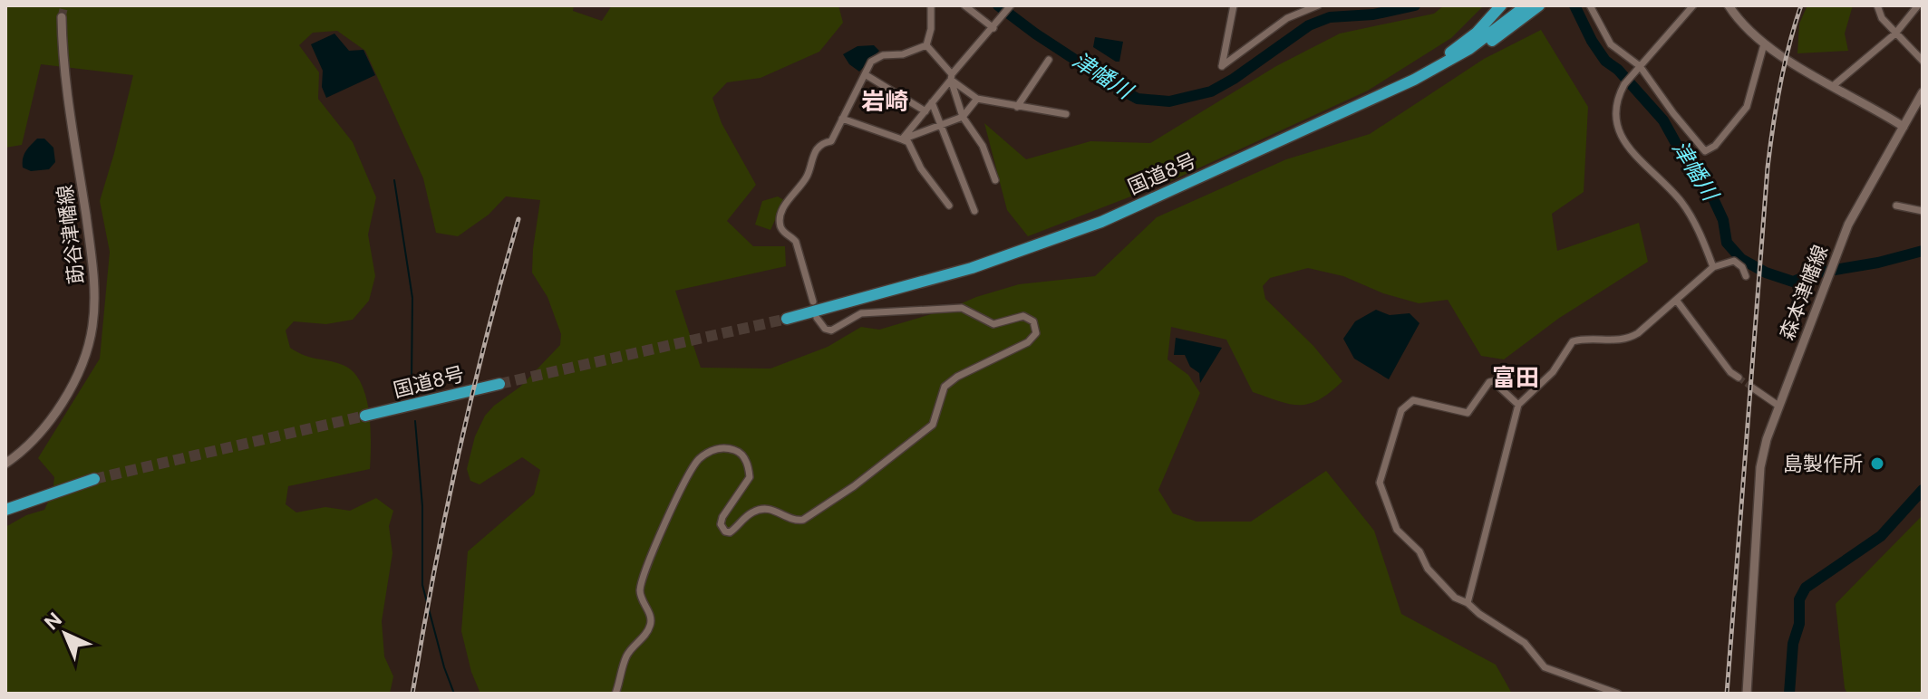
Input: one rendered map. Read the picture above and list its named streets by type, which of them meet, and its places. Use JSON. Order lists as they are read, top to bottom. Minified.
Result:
{"streets":{"highway":["国道8号"],"main road":["莇谷津幡線","森本津幡線"]},"districts":["岩崎","富田"],"water":["津幡川"],"places":["島製作所"],"north":"top left"}
